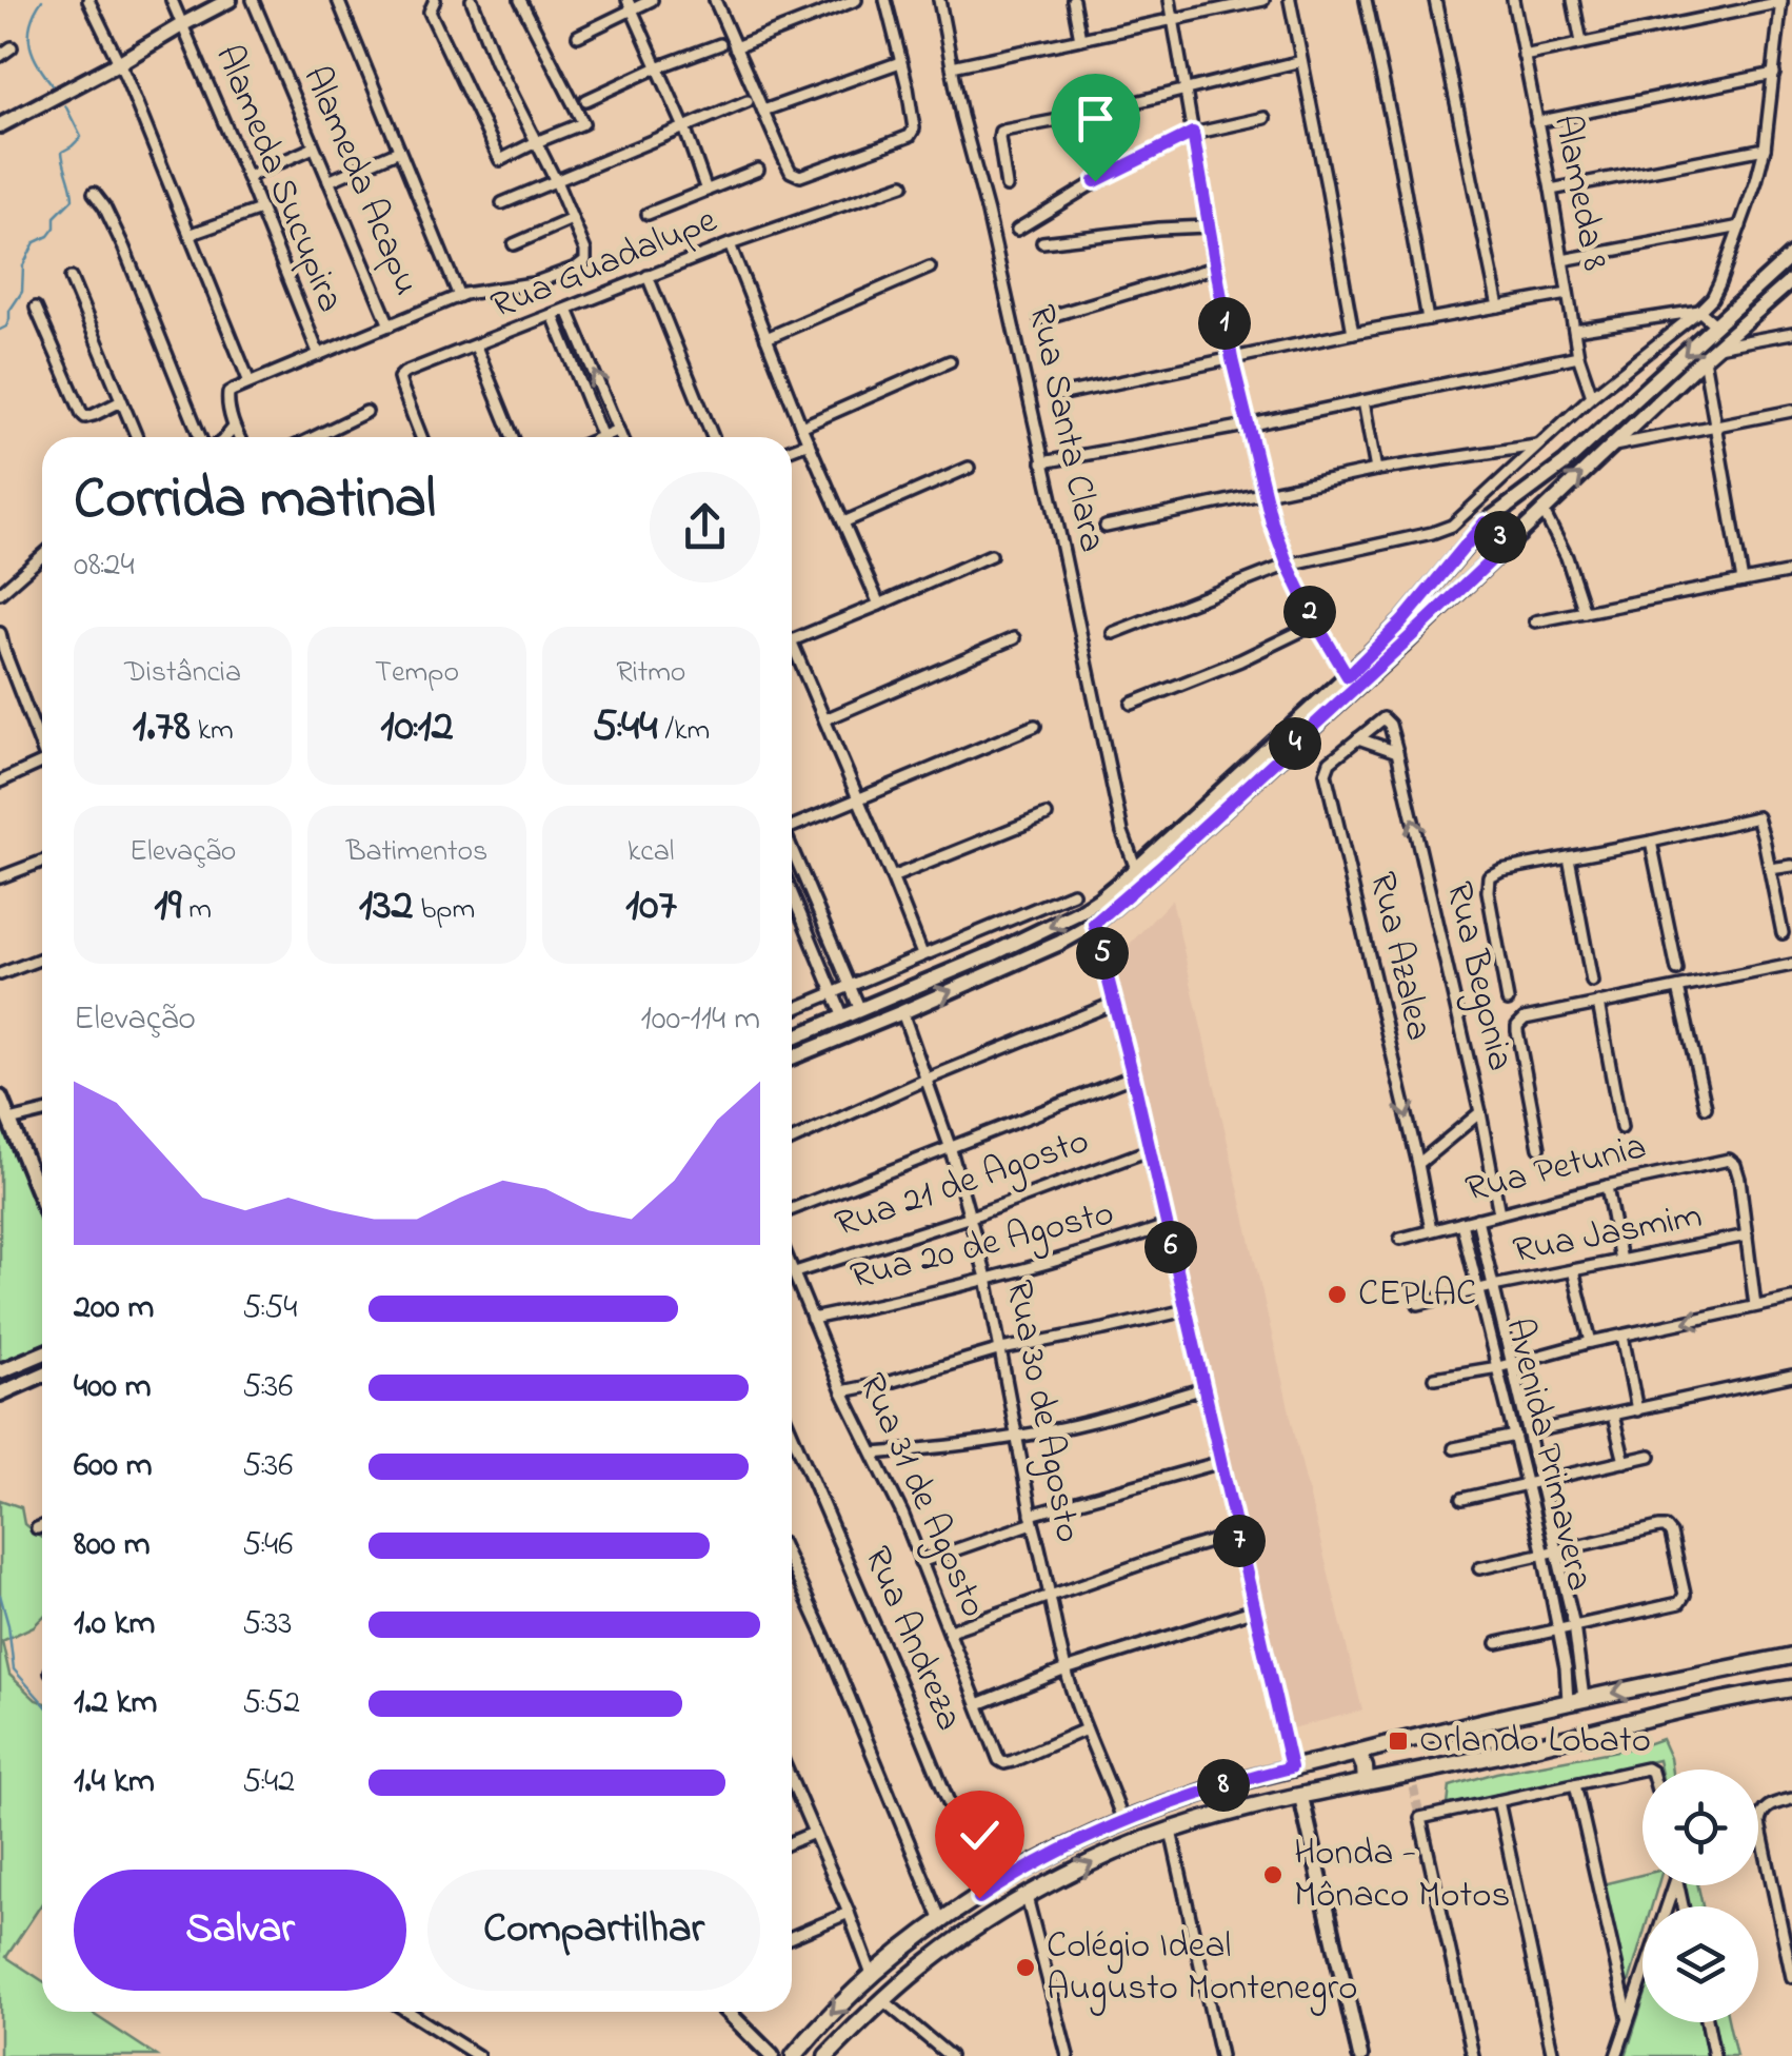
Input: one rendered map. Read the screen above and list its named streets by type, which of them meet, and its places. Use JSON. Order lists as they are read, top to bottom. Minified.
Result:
{"streets":{"street":["Alameda Sucupira","Alameda Acapu","Alameda 8","Rua Guadalupe","Rua Santa Clara","Rua Azalea","Rua Begonia","Rua Petunia","Rua 21 de Agosto","Rua Jasmim","Rua 20 de Agosto","Rua 30 de Agosto","Avenida Primavera","Rua 31 de Agosto","Rua Andreza"]},"crossings":[["Rua Azalea","Rua Begonia"],["Rua Azalea","Rua Petunia"],["Rua Begonia","Rua Petunia"],["Rua Petunia","Rua Jasmim"],["Rua Petunia","Avenida Primavera"],["Rua 21 de Agosto","Rua 30 de Agosto"],["Rua 21 de Agosto","Rua 31 de Agosto"],["Rua Jasmim","Avenida Primavera"],["Rua 20 de Agosto","Rua 30 de Agosto"],["Rua 20 de Agosto","Rua 31 de Agosto"],["Rua 30 de Agosto","Rua 31 de Agosto"]],"one_way":["Rua Azalea","Rua Begonia"],"places":{"other":["CEPLAC","Honda - Mônaco Motos","Colégio Ideal Augusto Montenegro"],"transit":["Orlando Lobato"]},"page":{"pins":["1","3","2","4","5","6","7","8"],"heading":["Corrida matinal","08:24"],"stats":[["Distância","1.78 km"],["Tempo","10:12"],["Ritmo","5:44 /km"],["Elevação","19 m"],["Batimentos","132 bpm"],["kcal","107"]],"chart":["Elevação","100–114 m"],"list":[{"name":"200 m","note":"5:54"},{"name":"400 m","note":"5:36"},{"name":"600 m","note":"5:36"},{"name":"800 m","note":"5:46"},{"name":"1.0 km","note":"5:33"},{"name":"1.2 km","note":"5:52"},{"name":"1.4 km","note":"5:42"}],"buttons":["Salvar","Compartilhar"]}}
